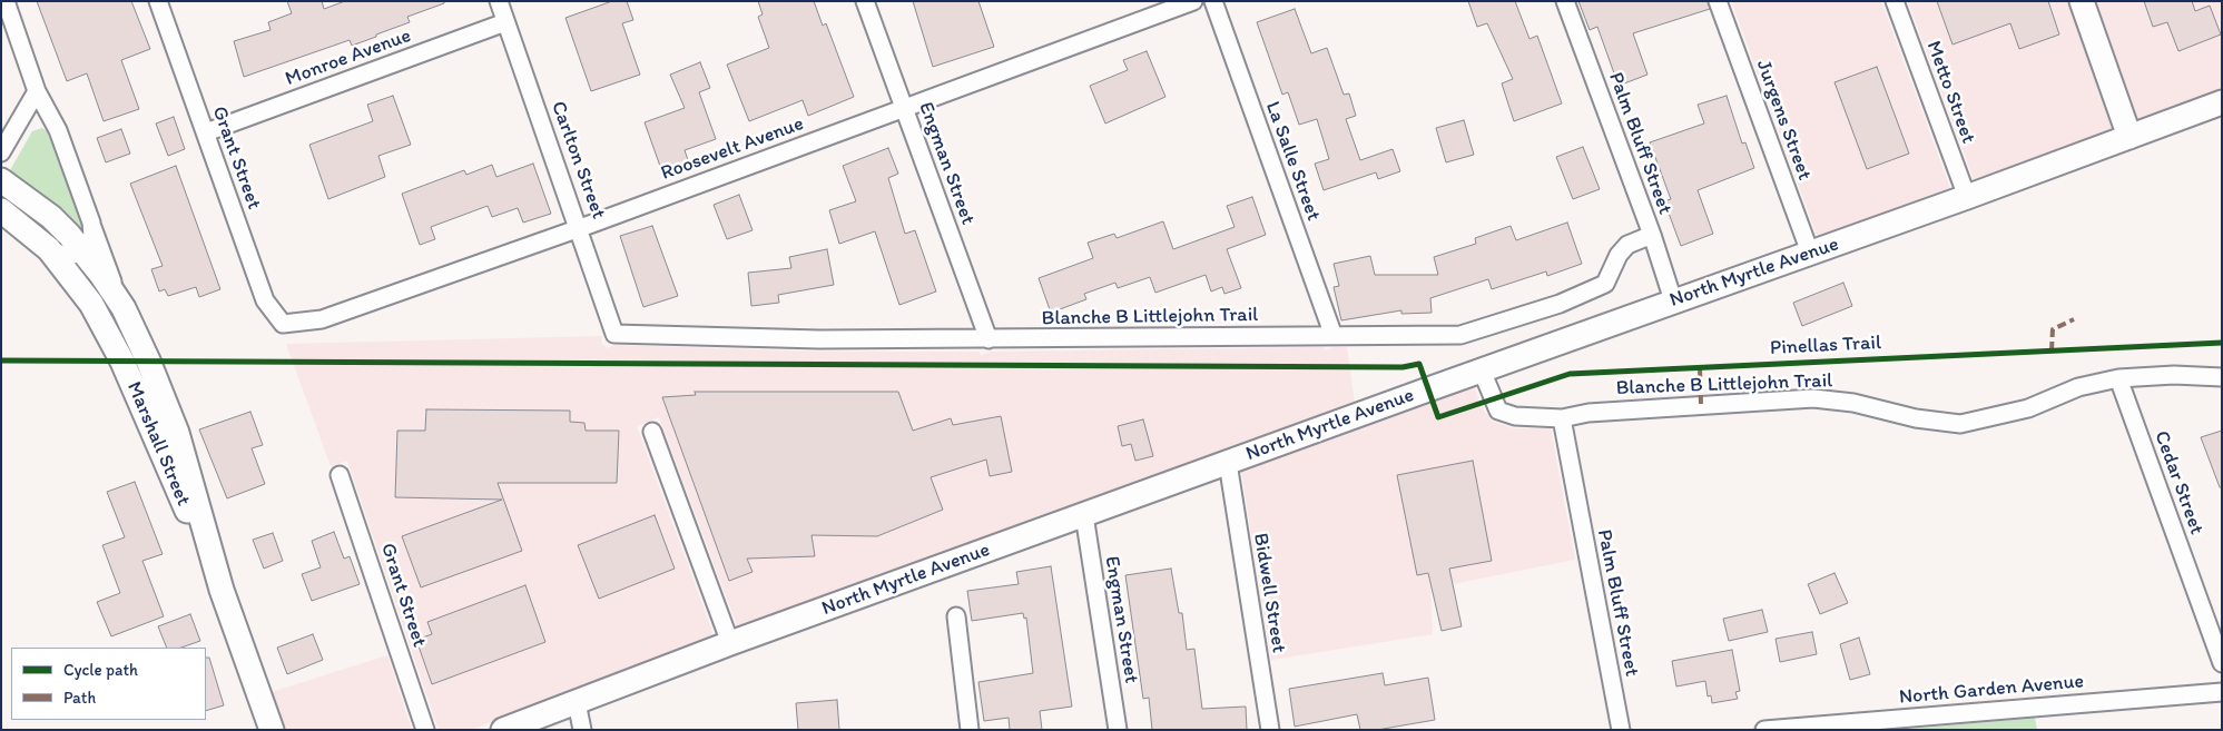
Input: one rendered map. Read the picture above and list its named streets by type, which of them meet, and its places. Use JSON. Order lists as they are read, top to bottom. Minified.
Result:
{"streets":{"main road":["North Myrtle Avenue","Marshall Street"],"street":["Monroe Avenue","Metto Street","Jurgens Street","Palm Bluff Street","Roosevelt Avenue","Grant Street","Carlton Street","La Salle Street","Engman Street","Blanche B Littlejohn Trail","Cedar Street","Bidwell Street","North Garden Avenue"],"cycle path":["Pinellas Trail"]},"crossings":[["Monroe Avenue","Grant Street"],["Monroe Avenue","Carlton Street"],["Metto Street","North Myrtle Avenue"],["Jurgens Street","North Myrtle Avenue"],["Palm Bluff Street","North Myrtle Avenue"],["Palm Bluff Street","Blanche B Littlejohn Trail"],["Roosevelt Avenue","Grant Street"],["Roosevelt Avenue","Carlton Street"],["Roosevelt Avenue","Engman Street"],["Carlton Street","Blanche B Littlejohn Trail"],["La Salle Street","Blanche B Littlejohn Trail"],["Engman Street","North Myrtle Avenue"],["Engman Street","Blanche B Littlejohn Trail"],["North Myrtle Avenue","Blanche B Littlejohn Trail"],["North Myrtle Avenue","Bidwell Street"],["Blanche B Littlejohn Trail","Cedar Street"]],"legend":["Cycle path","Path"]}
